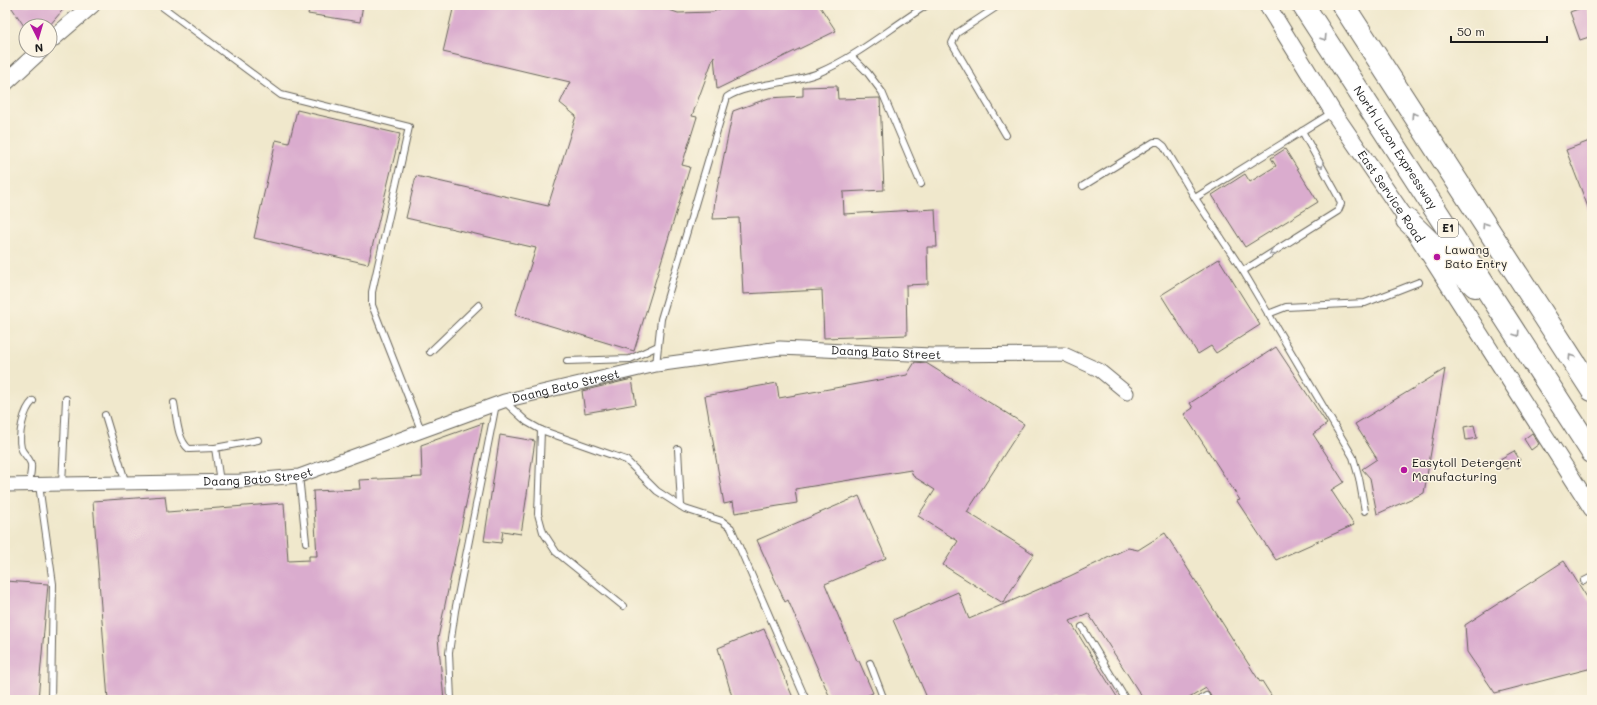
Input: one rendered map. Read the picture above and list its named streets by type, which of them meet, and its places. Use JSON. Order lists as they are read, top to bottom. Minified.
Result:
{"streets":{"highway":["North Luzon Expressway","E1"],"street":["East Service Road","Daang Bato Street"]},"places":["Lawang Bato Entry","Easytoll Detergent Manufacturing"],"scale_bar":"50 m","north":"bottom"}
